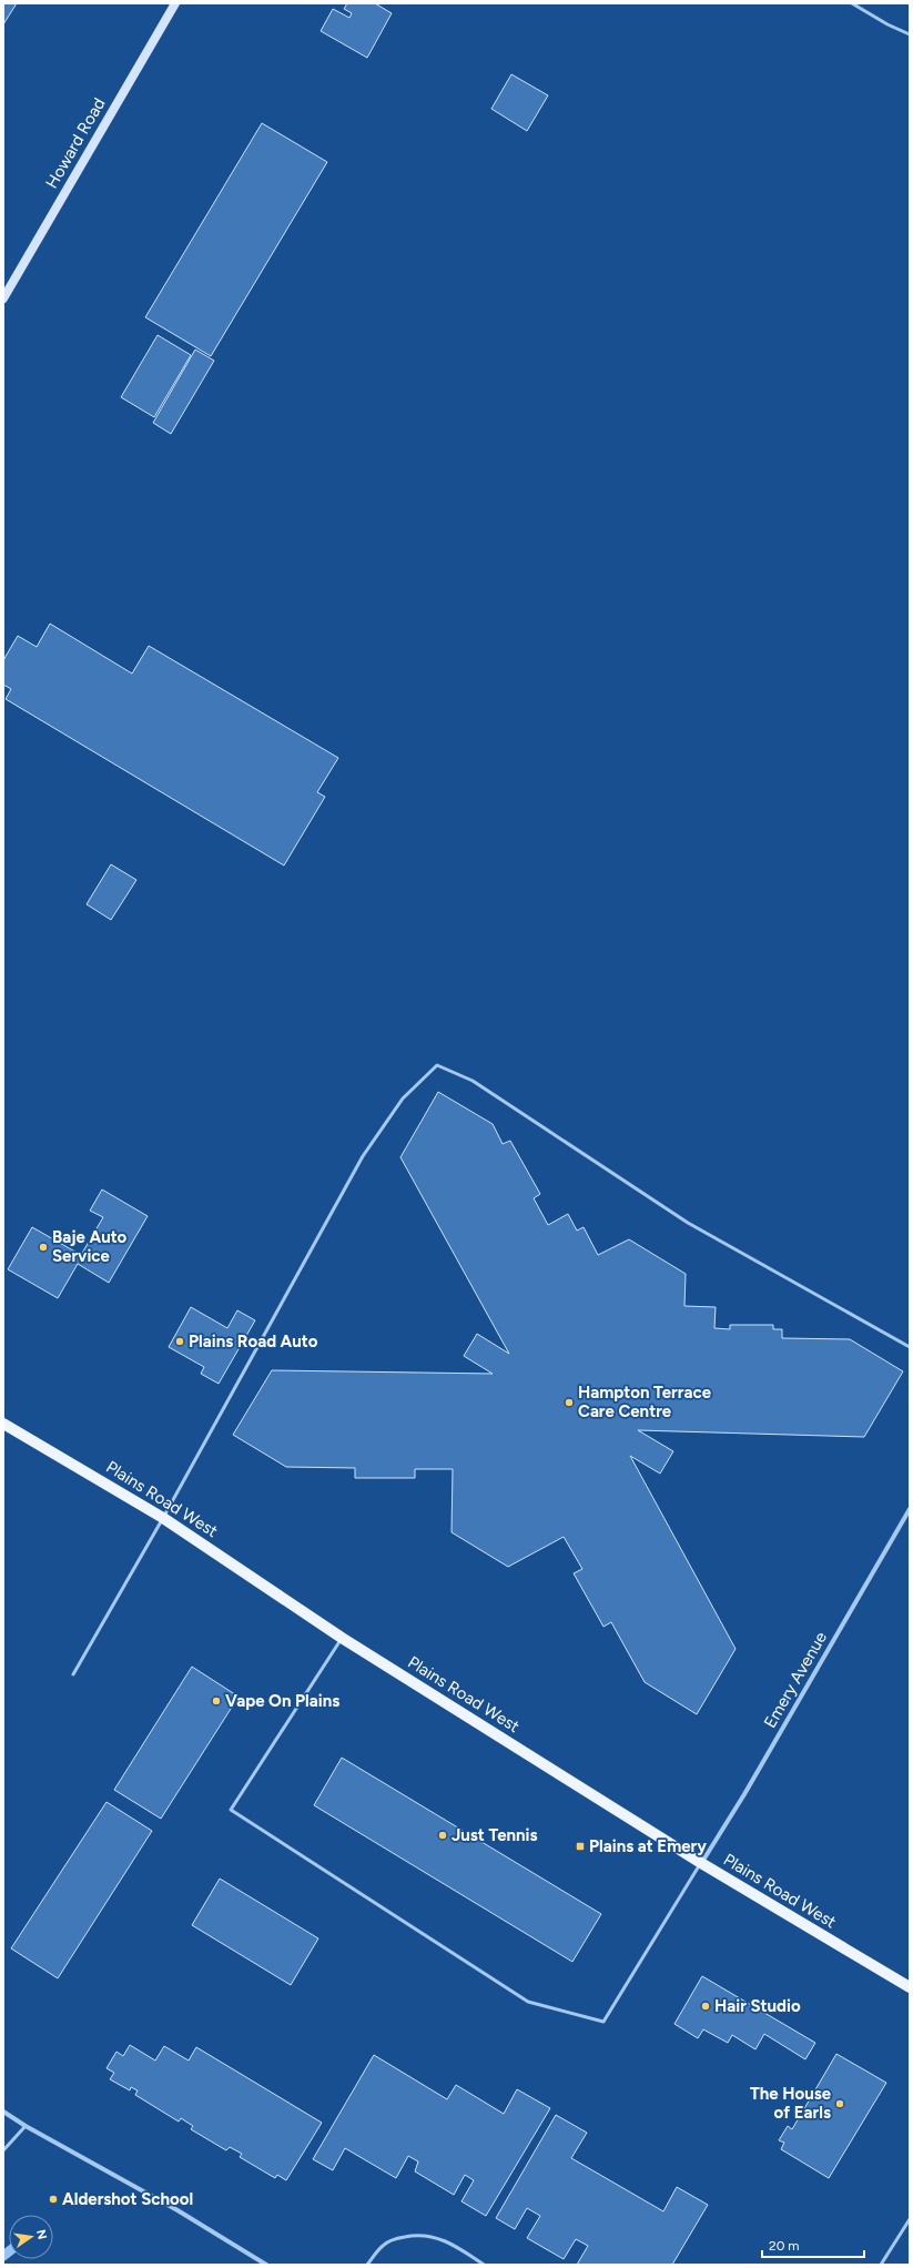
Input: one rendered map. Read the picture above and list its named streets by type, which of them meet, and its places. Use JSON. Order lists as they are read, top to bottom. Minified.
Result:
{"streets":{"main road":["Plains Road West"],"street":["Howard Road","Emery Avenue"]},"crossings":[["Plains Road West","Emery Avenue"]],"places":{"other":["Baje Auto Service","Plains Road Auto","Hampton Terrace Care Centre","Vape On Plains","Just Tennis","Hair Studio","The House of Earls","Aldershot School"],"transit":["Plains at Emery"]},"scale_bar":"20 m","north":"right"}
